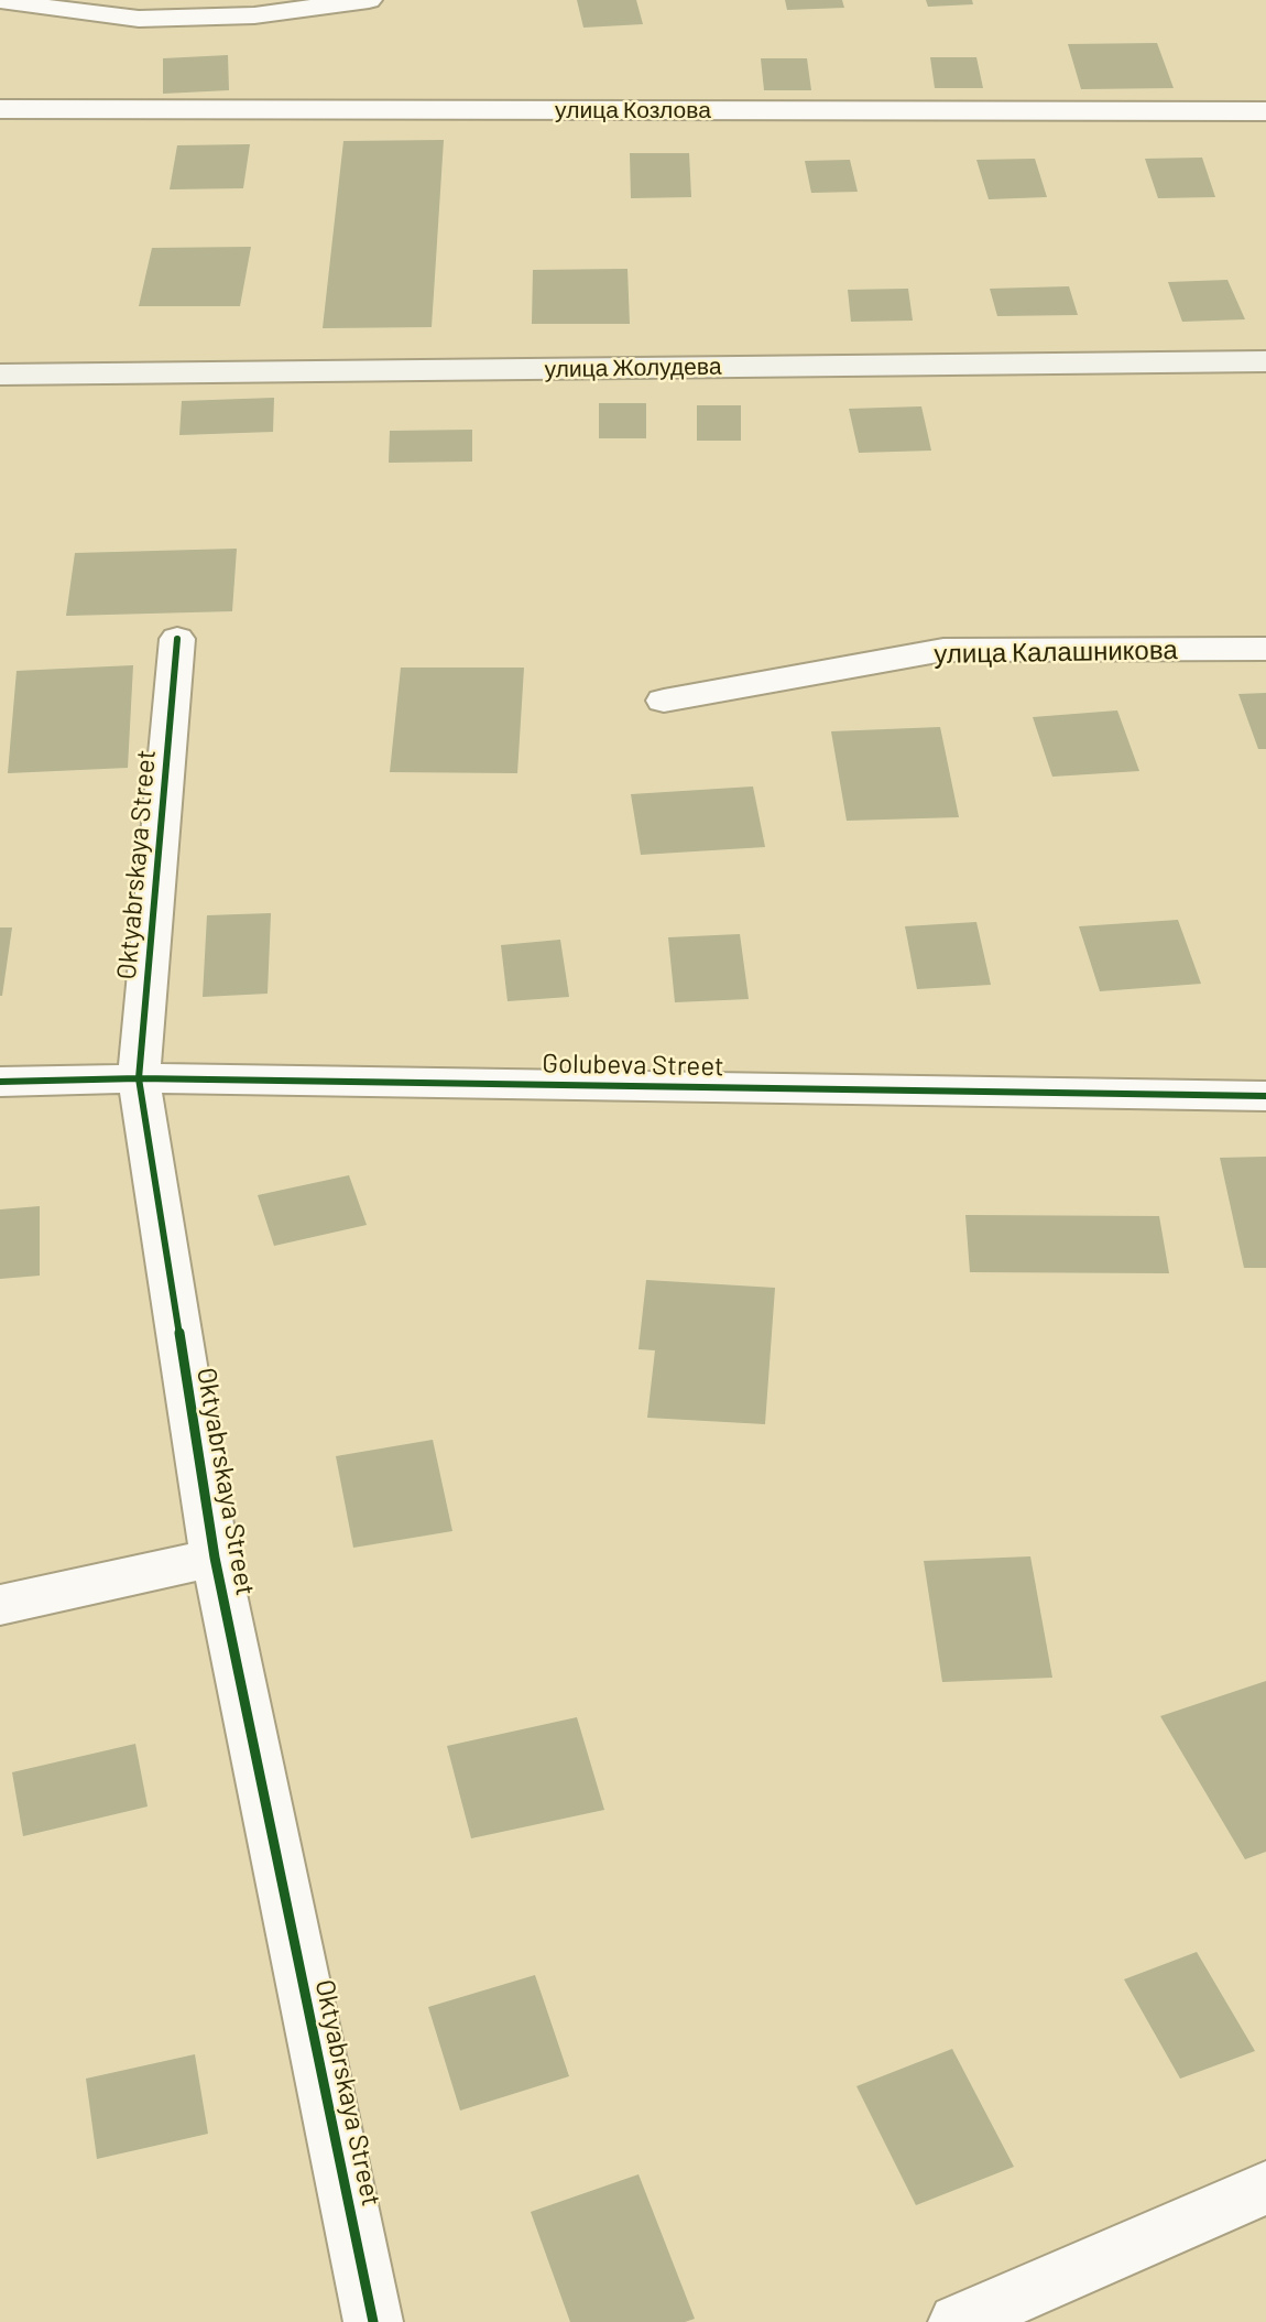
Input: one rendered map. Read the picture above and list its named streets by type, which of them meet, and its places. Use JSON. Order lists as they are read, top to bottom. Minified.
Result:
{"streets":{"main road":["улица Жолудева"],"street":["улица Козлова","улица Калашникова","Oktyabrskaya Street","Golubeva Street"]},"crossings":[["Oktyabrskaya Street","Golubeva Street"]]}
